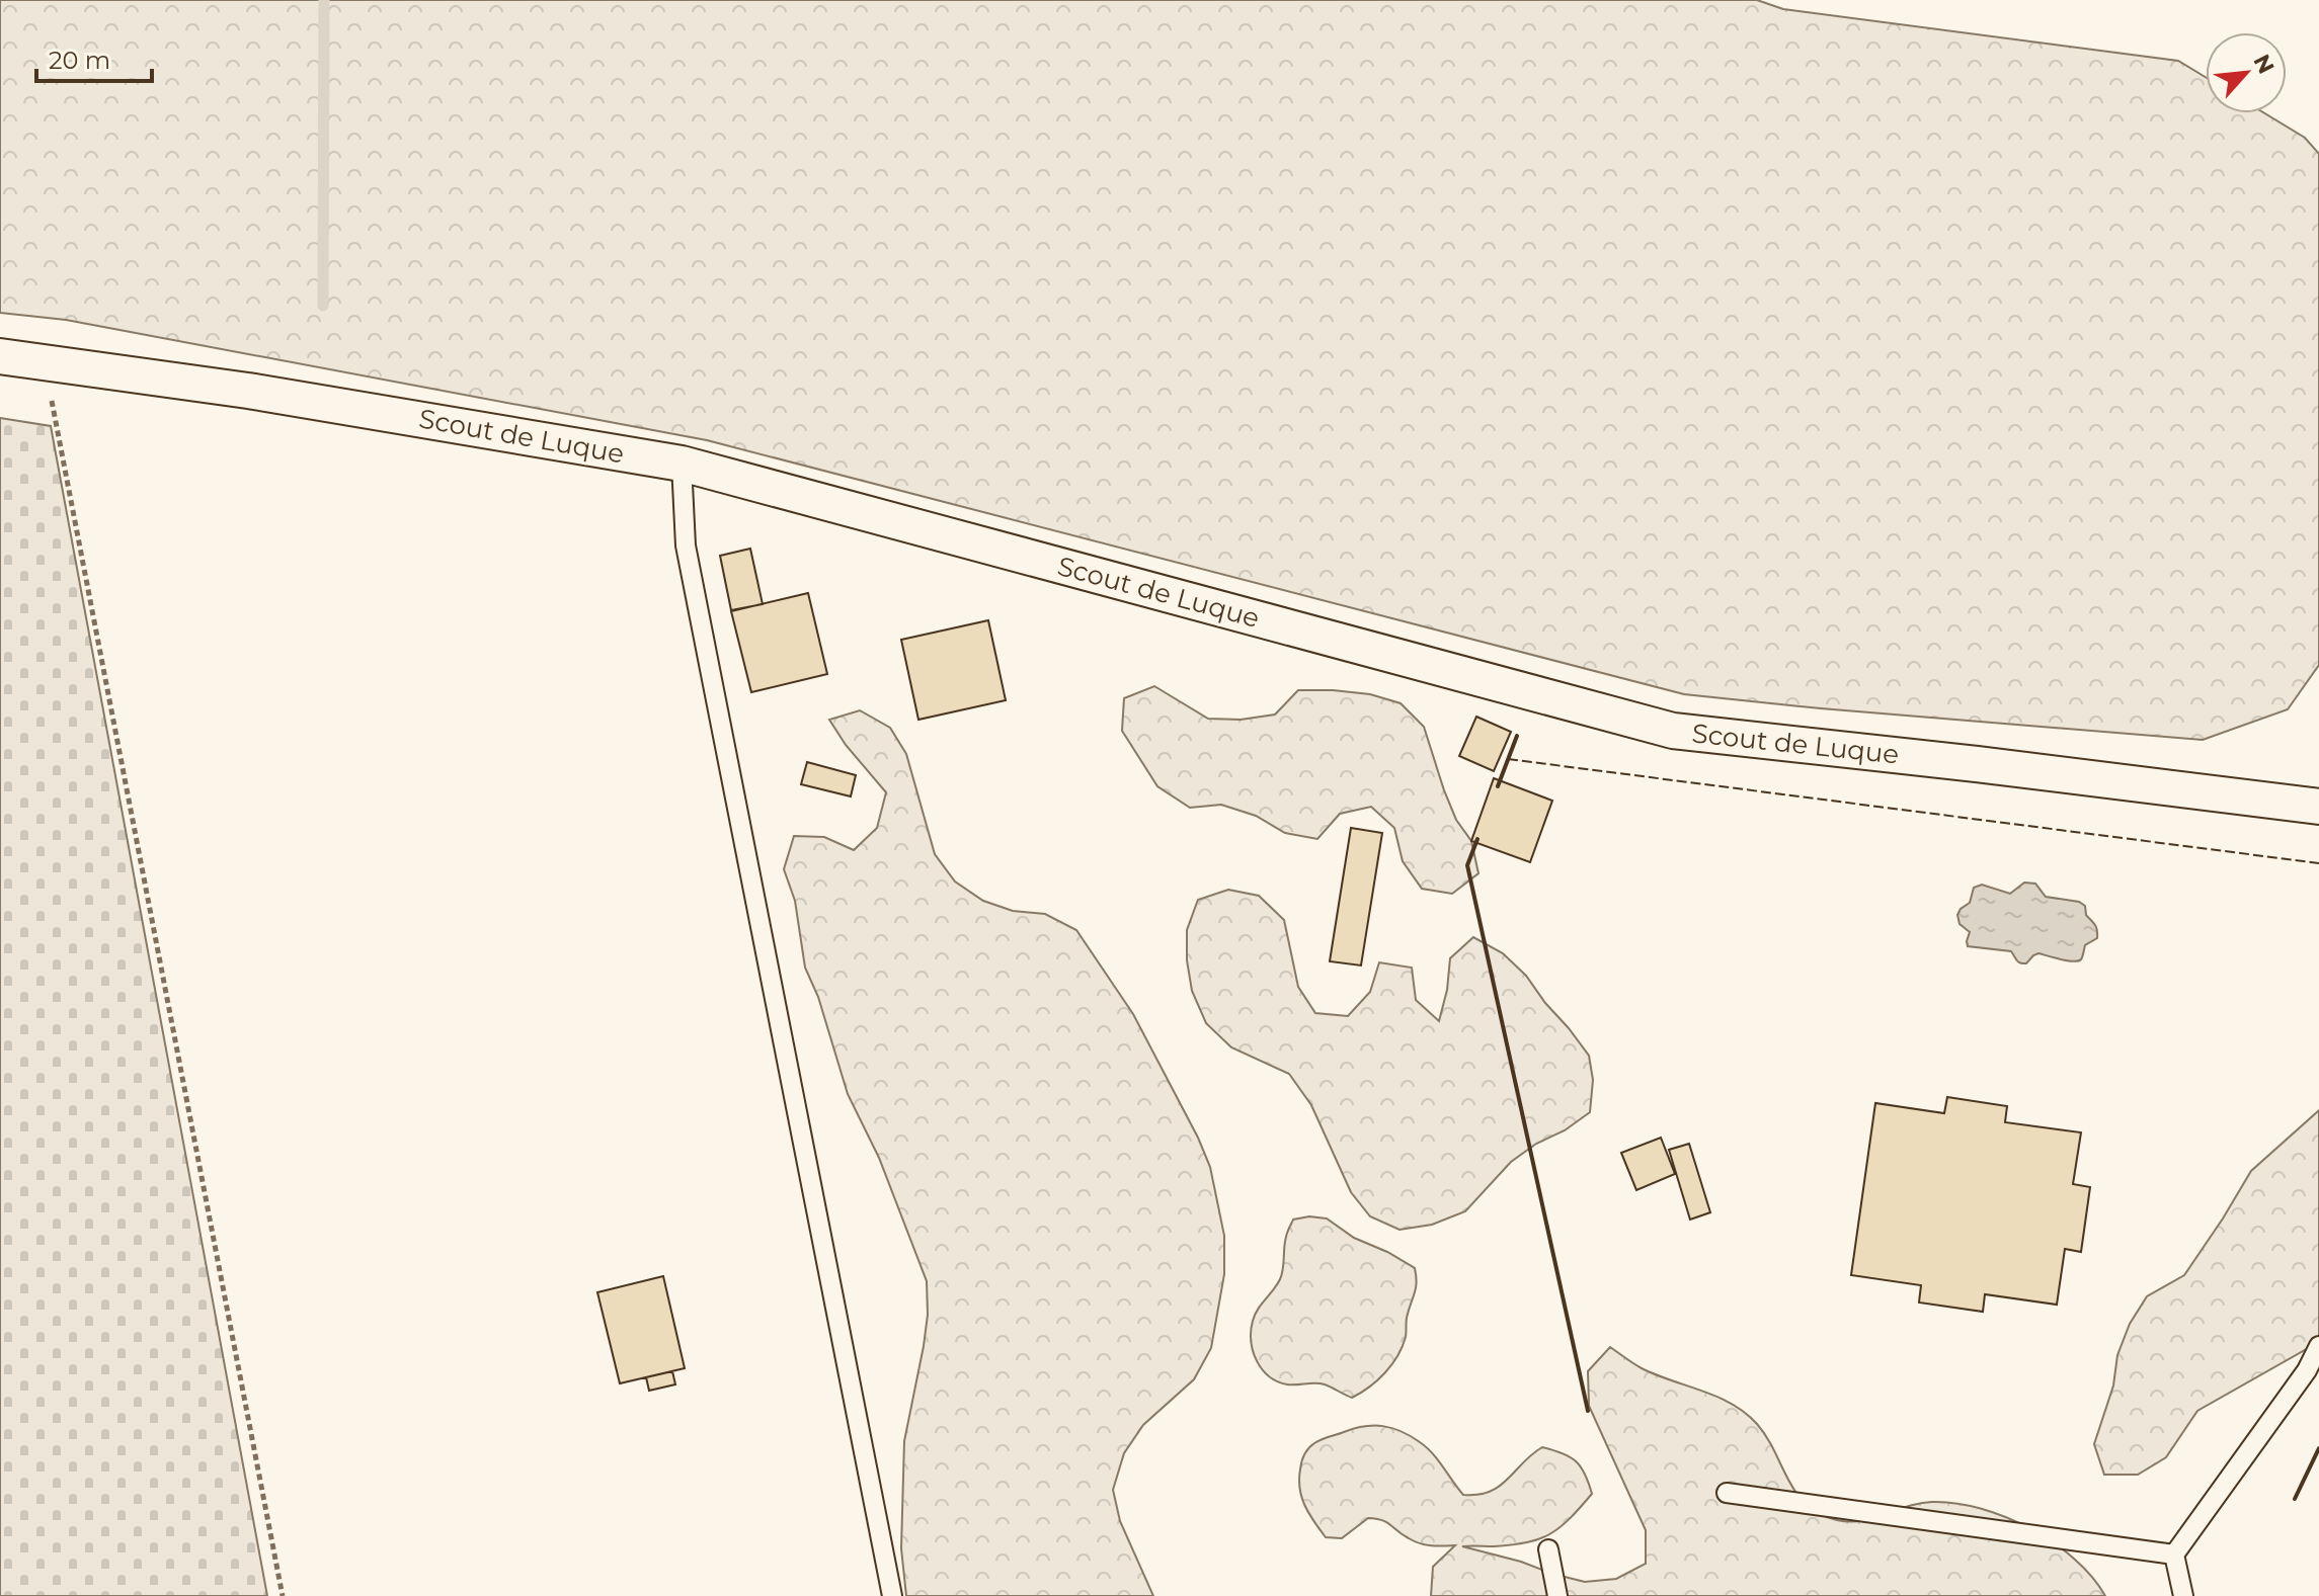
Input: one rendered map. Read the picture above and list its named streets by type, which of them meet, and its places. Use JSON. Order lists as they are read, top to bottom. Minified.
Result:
{"streets":{"street":["Scout de Luque"]},"scale_bar":"20 m","north":"top right"}
